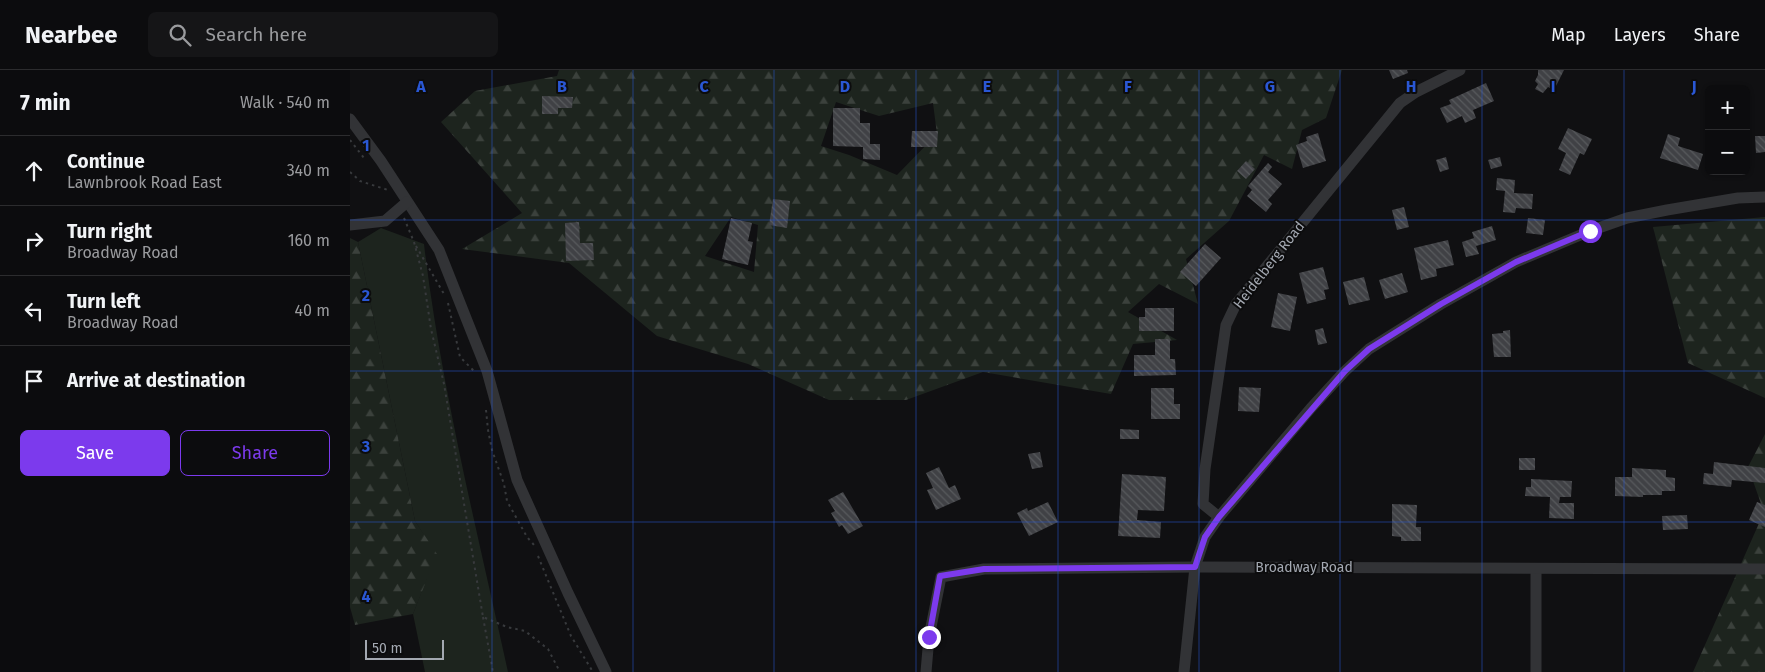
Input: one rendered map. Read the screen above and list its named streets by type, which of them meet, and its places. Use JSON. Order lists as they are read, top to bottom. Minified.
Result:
{"streets":{"street":["Heidelberg Road","Broadway Road"]},"scale_bar":"50 m","page":{"header":"Nearbee","search":"Search here","nav":["Map","Layers","Share"],"heading":["7 min","Walk · 540 m"],"map_buttons":["+","−"],"list":[["Continue","Lawnbrook Road East","340 m"],["Turn right","Broadway Road","160 m"],["Turn left","Broadway Road","40 m"],"Arrive at destination"],"buttons":["Save","Share"],"scale":"50 m"},"grid":{"columns":["A","B","C","D","E","F","G","H","I","J"],"rows":["1","2","3","4"]}}
